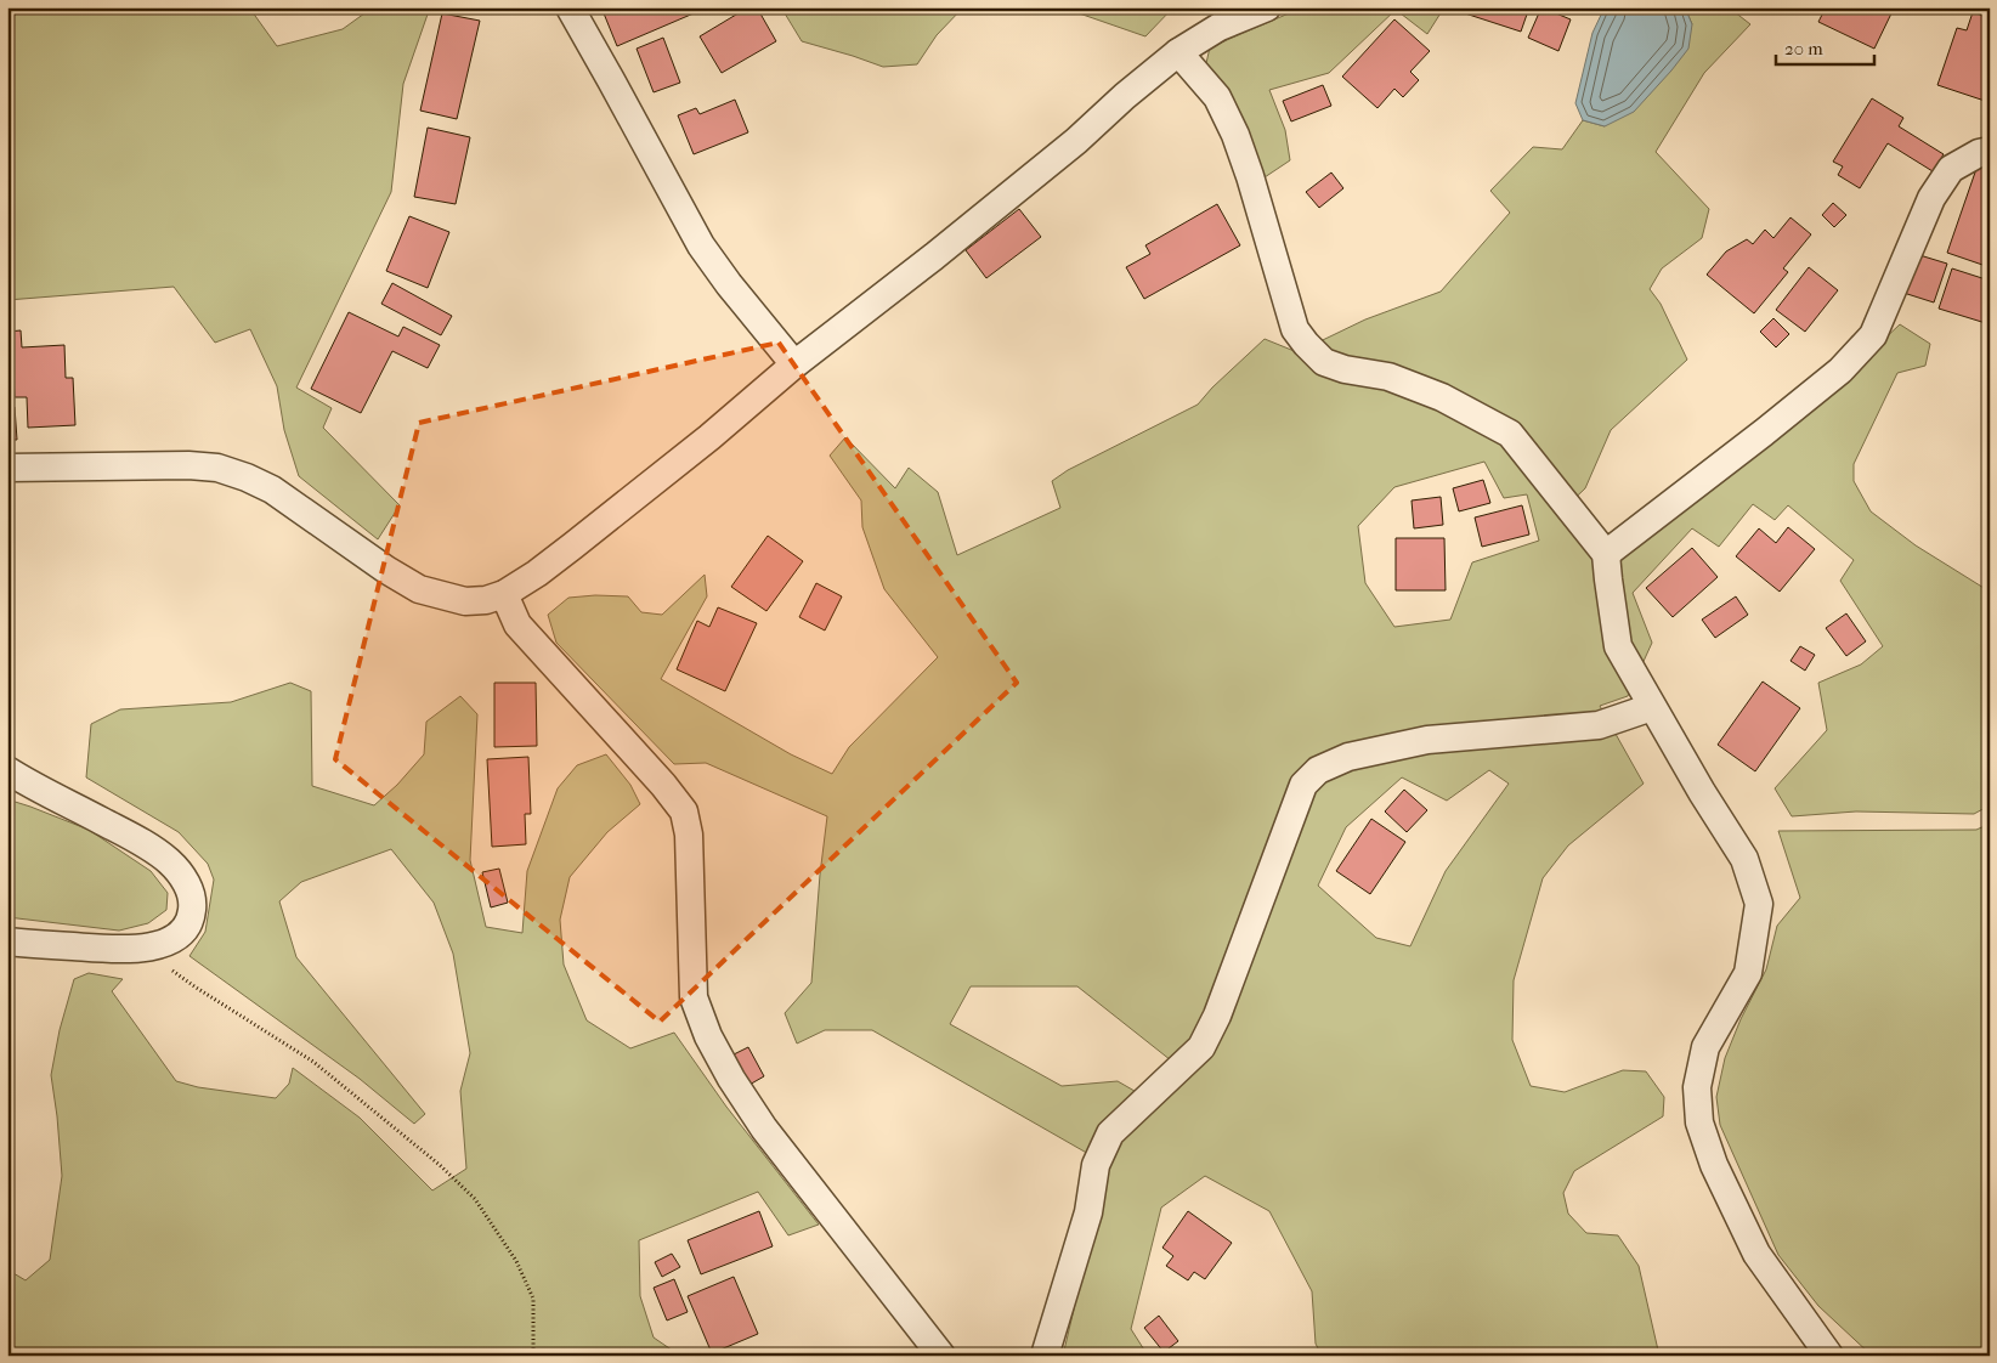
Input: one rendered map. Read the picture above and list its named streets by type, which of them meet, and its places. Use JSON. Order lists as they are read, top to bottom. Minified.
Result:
{"scale_bar":"20 m"}
